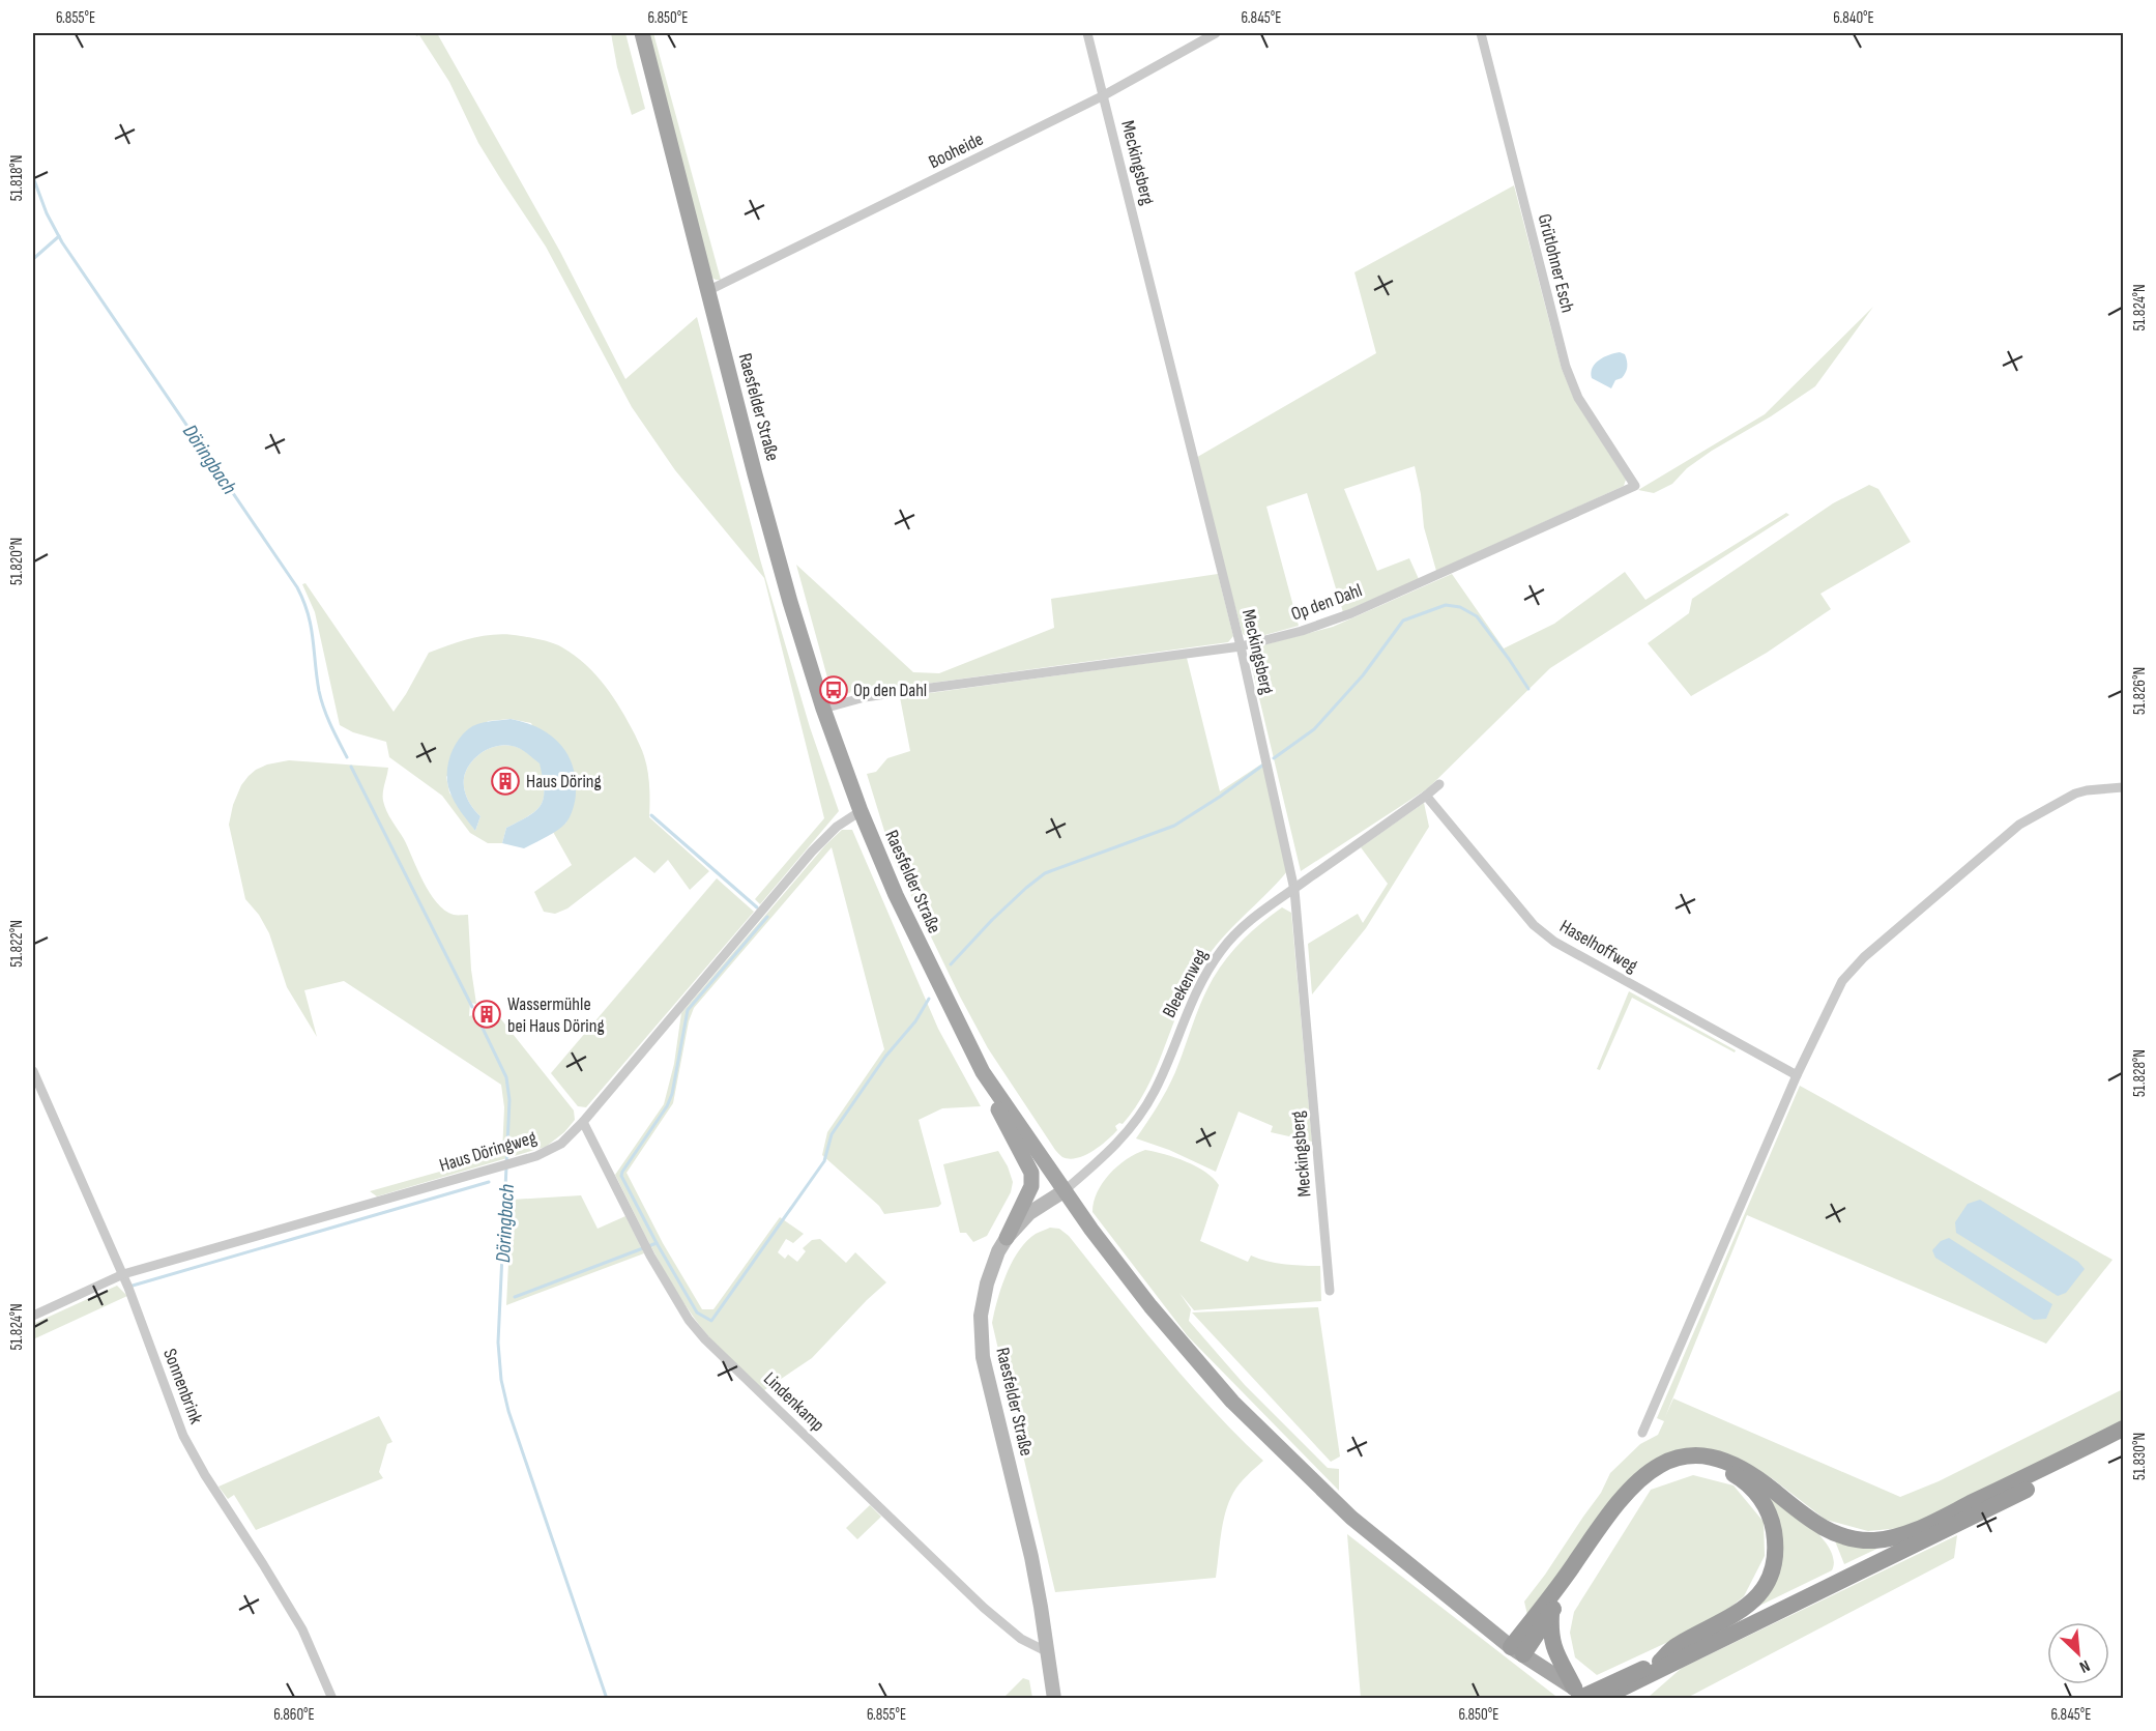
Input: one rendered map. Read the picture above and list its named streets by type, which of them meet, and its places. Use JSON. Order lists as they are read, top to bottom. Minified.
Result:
{"streets":{"main road":["Raesfelder Straße"],"street":["Booheide","Meckingsberg","Grütlohner Esch","Op den Dahl","Haselhoffweg","Bleekenweg","Haus Döringweg","Sonnenbrink","Lindenkamp"]},"crossings":[["Booheide","Meckingsberg"],["Booheide","Raesfelder Straße"],["Meckingsberg","Op den Dahl"],["Meckingsberg","Bleekenweg"],["Grütlohner Esch","Op den Dahl"],["Raesfelder Straße","Op den Dahl"],["Raesfelder Straße","Bleekenweg"],["Raesfelder Straße","Haus Döringweg"],["Raesfelder Straße","Lindenkamp"],["Haselhoffweg","Bleekenweg"],["Haus Döringweg","Sonnenbrink"],["Haus Döringweg","Lindenkamp"]],"water":["Döringbach"],"places":{"bus stop":["Op den Dahl"],"building":["Haus Döring","Wassermühle bei Haus Döring"]},"north":"bottom right","coordinates":["6.855°E","6.850°E","6.845°E","6.840°E","51.818°N","51.824°N","51.820°N","51.826°N","51.822°N","51.828°N","51.830°N","6.860°E"]}
